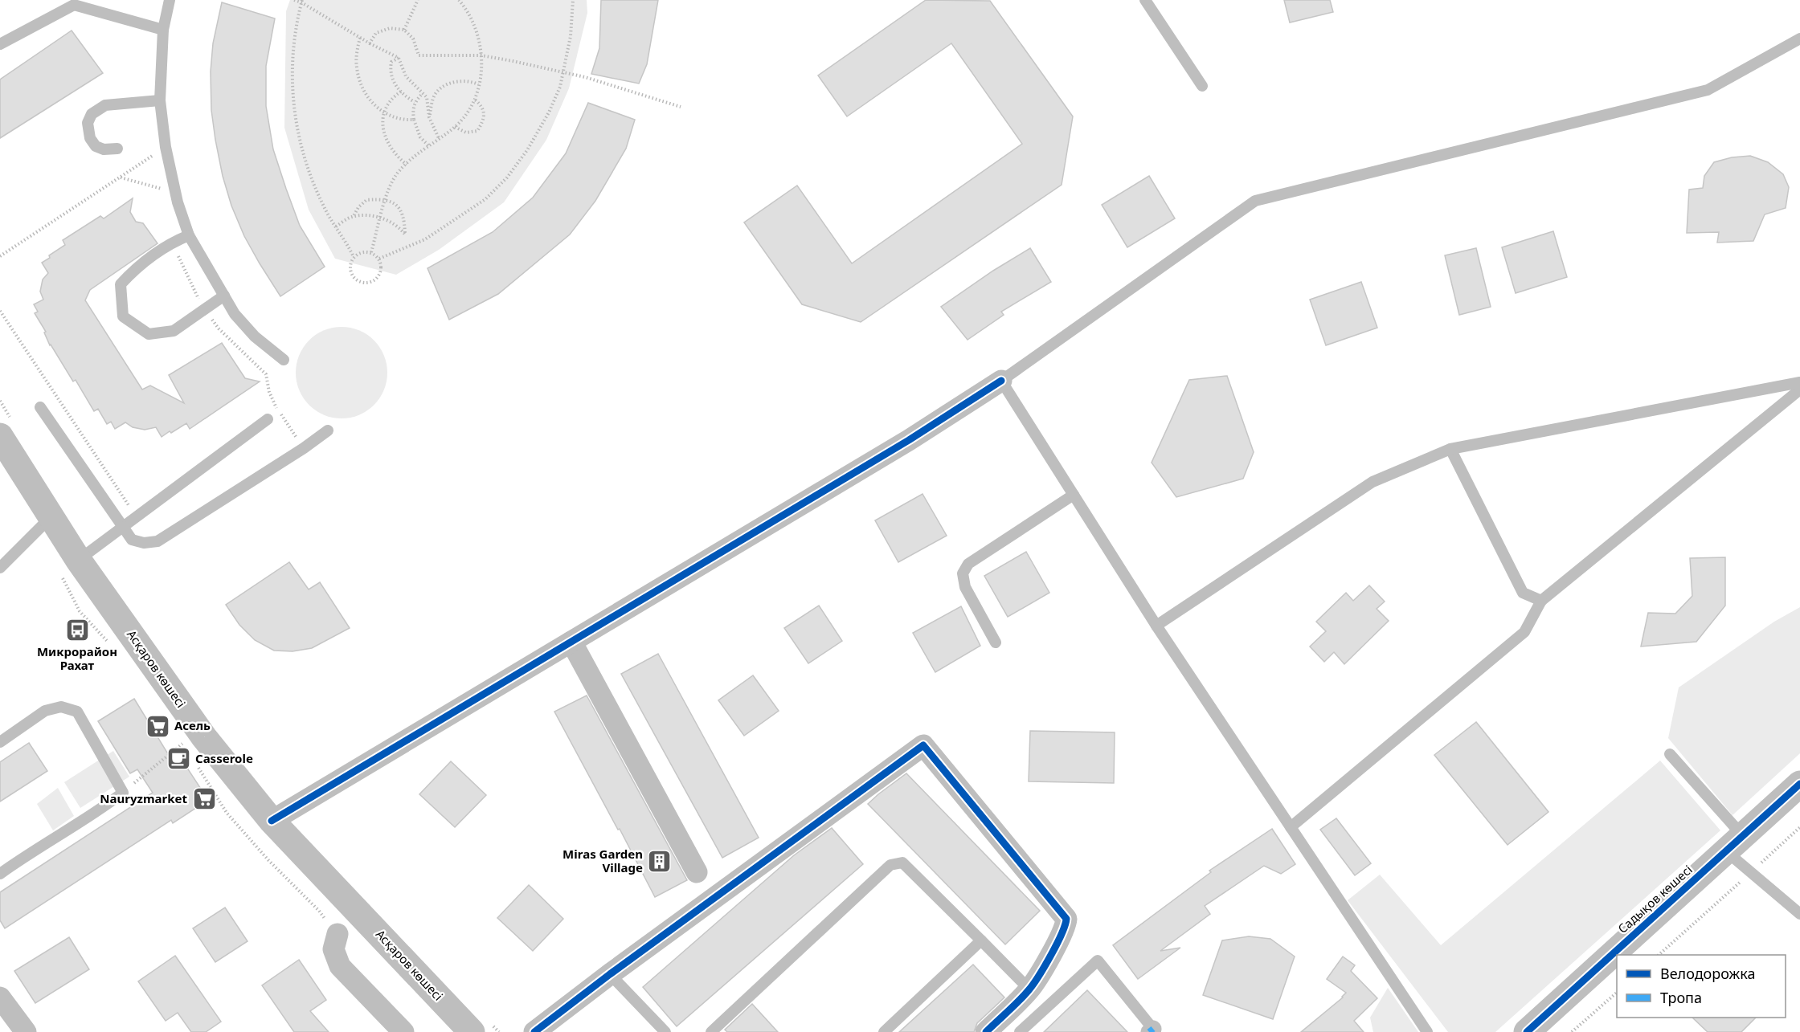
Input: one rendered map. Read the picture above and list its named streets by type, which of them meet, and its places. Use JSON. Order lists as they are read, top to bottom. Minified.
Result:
{"streets":{"street":["Асқаров көшесі","Садықов көшесі"]},"places":{"bus stop":["Микрорайон Рахат"],"supermarket":["Асель","Nauryzmarket"],"cafe":["Casserole"],"building":["Miras Garden Village"]},"legend":["Велодорожка","Тропа"]}
